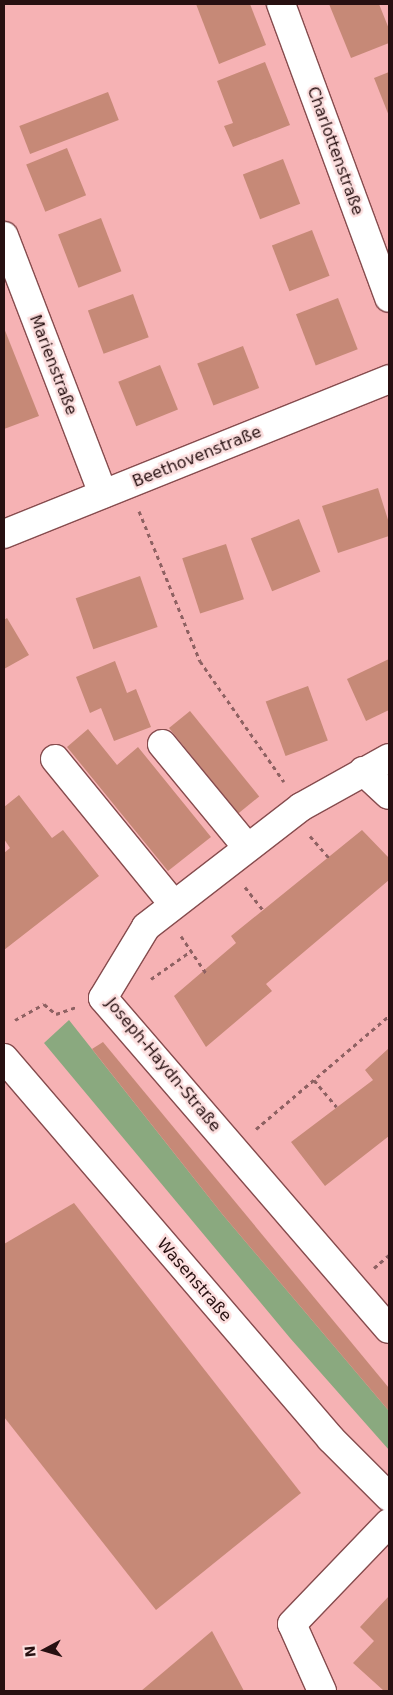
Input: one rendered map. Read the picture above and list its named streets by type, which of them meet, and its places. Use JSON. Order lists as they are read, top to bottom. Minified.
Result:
{"streets":{"street":["Charlottenstraße","Marienstraße","Beethovenstraße","Joseph-Haydn-Straße","Wasenstraße"]},"crossings":[["Marienstraße","Beethovenstraße"]],"north":"left"}
